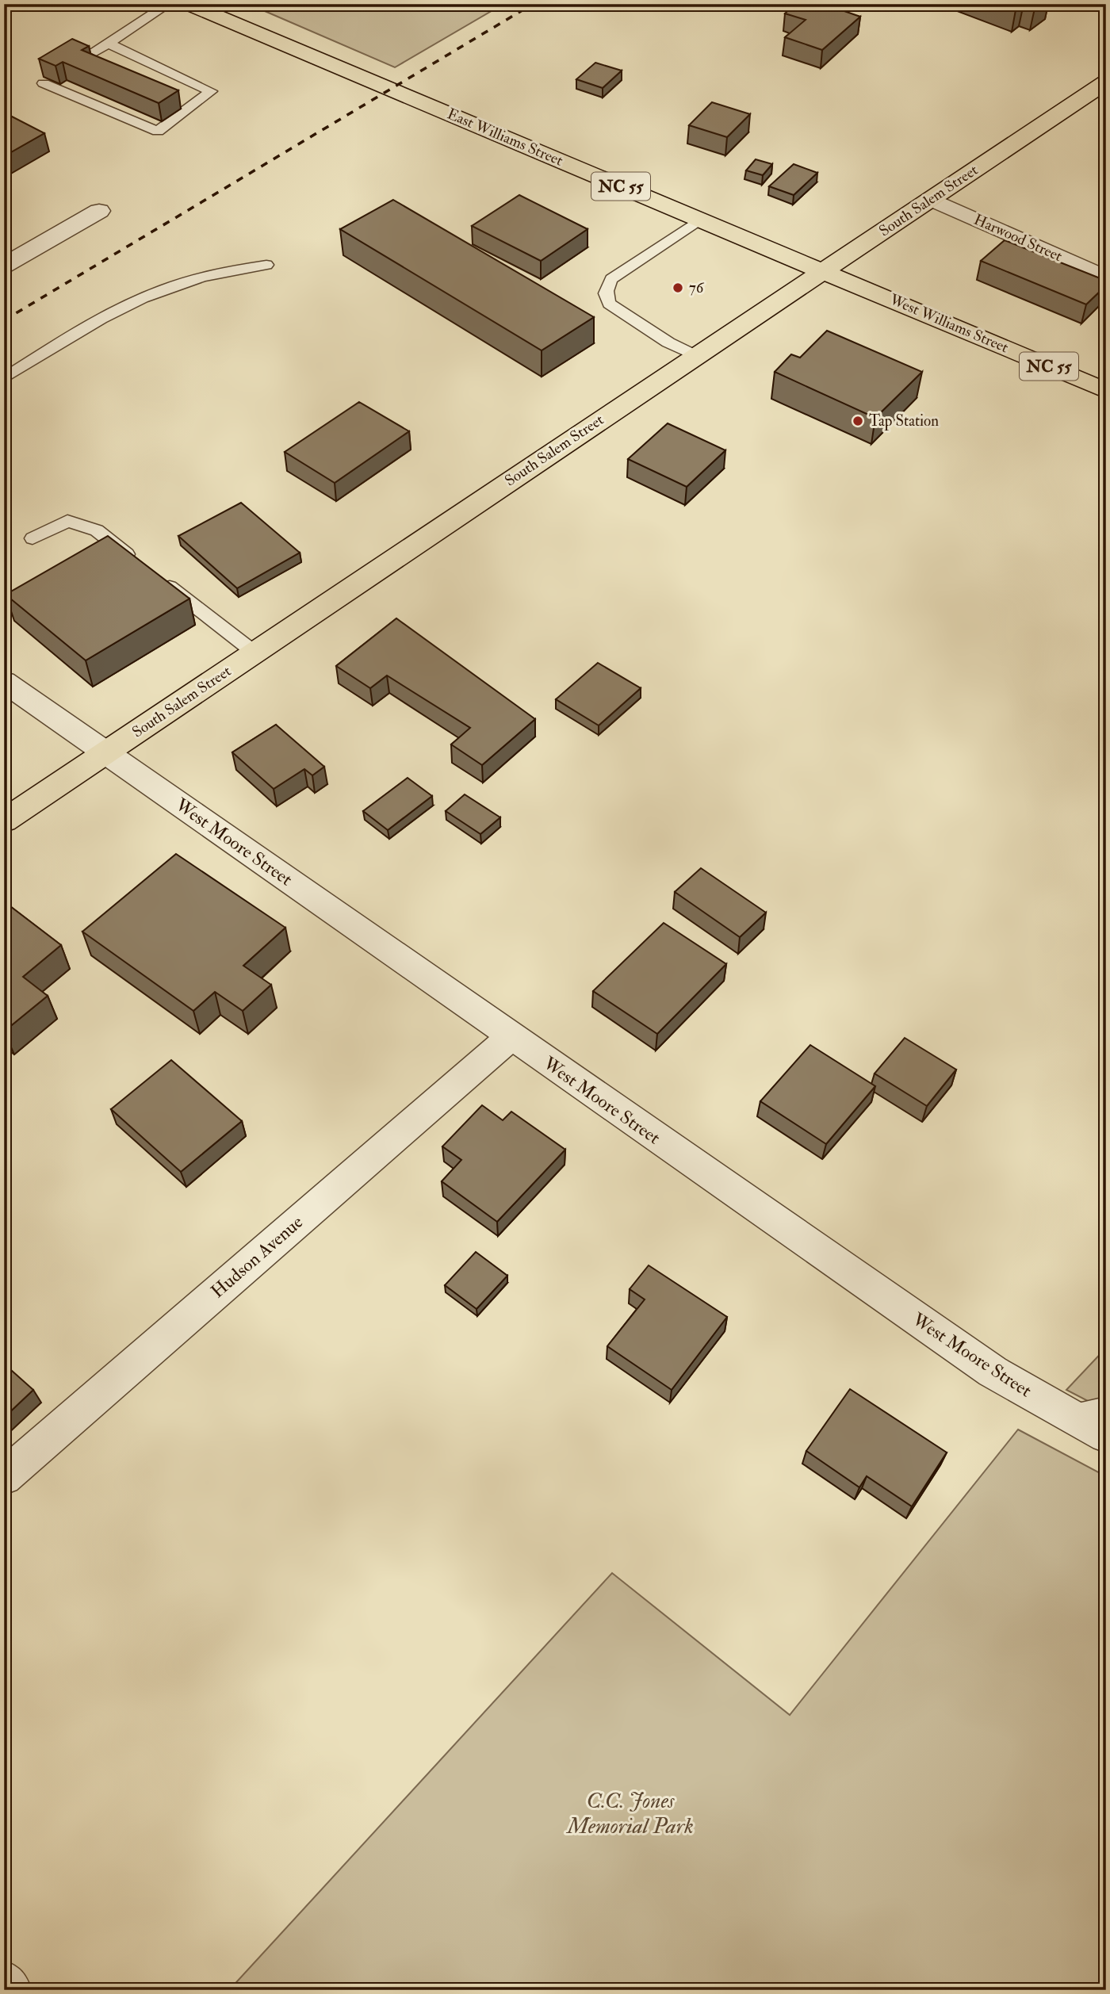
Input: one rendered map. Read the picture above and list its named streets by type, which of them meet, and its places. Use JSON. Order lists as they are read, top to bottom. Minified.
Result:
{"streets":{"main road":["East Williams Street","NC 55","South Salem Street","West Williams Street"],"street":["Harwood Street","West Moore Street","Hudson Avenue"]},"crossings":[["East Williams Street","South Salem Street"],["East Williams Street","West Williams Street"],["South Salem Street","Harwood Street"],["South Salem Street","West Williams Street"],["South Salem Street","West Moore Street"],["West Moore Street","Hudson Avenue"]],"parks":["C.C. Jones Memorial Park"],"places":["76","Tap Station"]}
